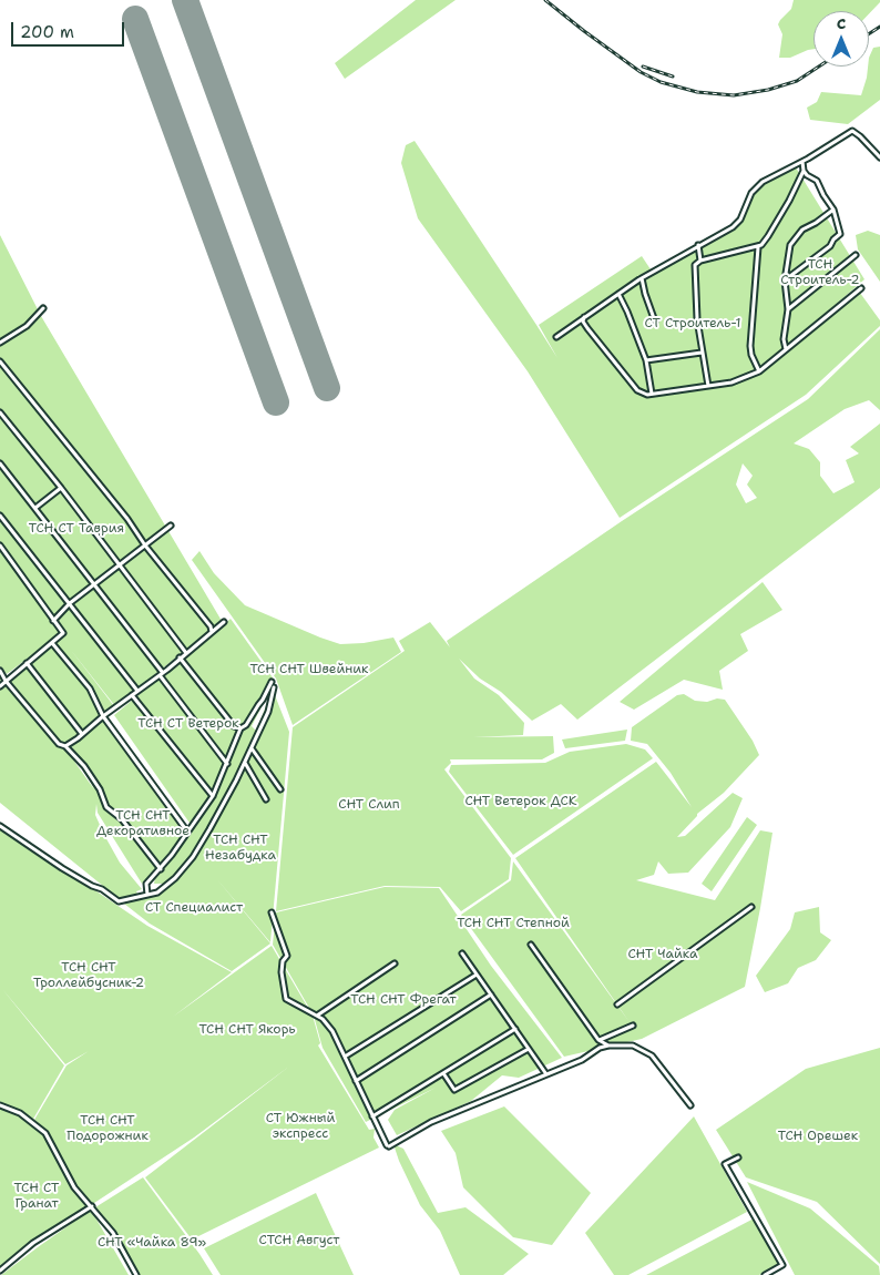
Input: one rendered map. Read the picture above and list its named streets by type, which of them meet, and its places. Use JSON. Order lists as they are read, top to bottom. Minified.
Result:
{"parks":["ТСН Строитель-2","СТ Строитель-1","ТСН СТ Таврия","ТСН СНТ Швейник","ТСН СТ Ветерок","СНТ Ветерок ДСК","СНТ Слип","ТСН СНТ Декоративное","ТСН СНТ Незабудка","СТ Специалист","ТСН СНТ Степной","СНТ Чайка","ТСН СНТ Троллейбусник-2","ТСН СНТ Фрегат","ТСН СНТ Якорь","СТ Южный экспресс","ТСН СНТ Подорожник","ТСН Орешек","ТСН СТ Гранат","СТСН Август","СНТ «Чайка 89»"],"scale_bar":"200 m","north":"top"}
